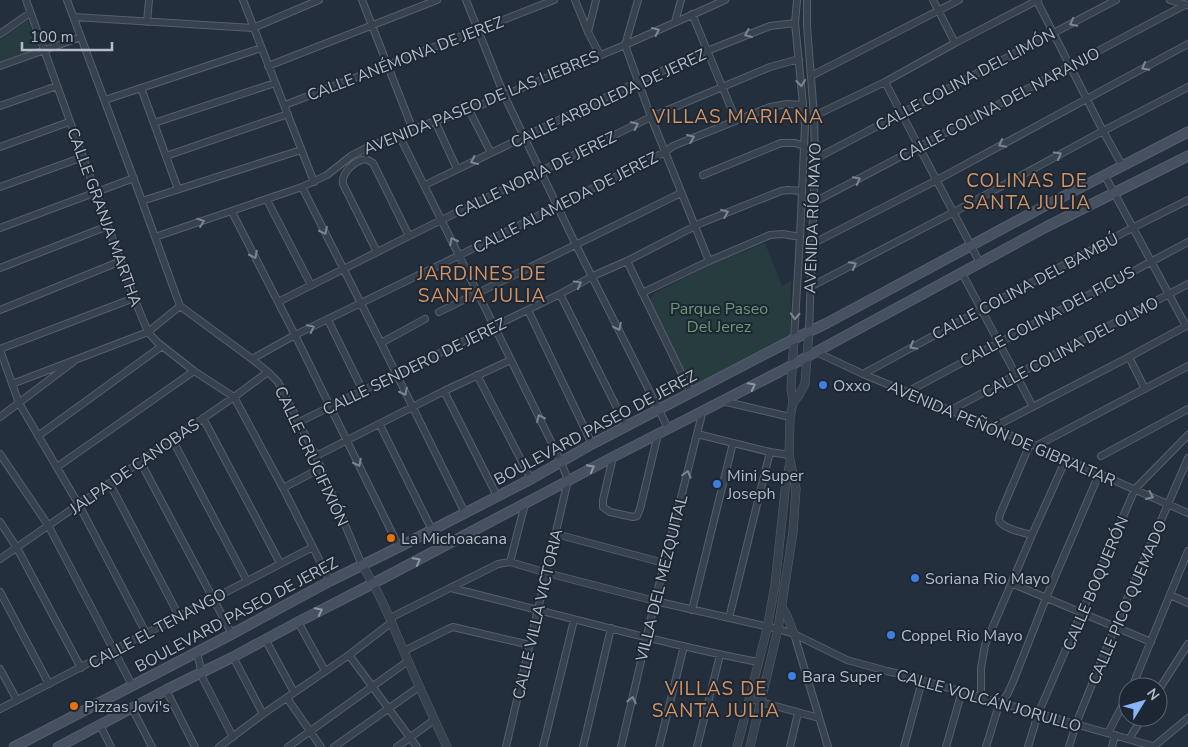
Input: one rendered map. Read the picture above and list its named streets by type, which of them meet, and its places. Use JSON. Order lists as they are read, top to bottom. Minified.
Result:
{"streets":{"main road":["BOULEVARD PASEO DE JEREZ"],"street":["CALLE ANÉMONA DE JEREZ","CALLE COLINA DEL LIMÓN","CALLE ARBOLEDA DE JEREZ","AVENIDA PASEO DE LAS LIEBRES","CALLE COLINA DEL NARANJO","CALLE NORIA DE JEREZ","CALLE ALAMEDA DE JEREZ","CALLE GRANJA MARTHA","AVENIDA RÍO MAYO","CALLE COLINA DEL BAMBÚ","CALLE COLINA DEL FICUS","CALLE COLINA DEL OLMO","CALLE SENDERO DE JEREZ","AVENIDA PEÑÓN DE GIBRALTAR","CALLE CRUCIFIXIÓN","JALPA DE CANOBAS","VILLA DEL MEZQUITAL","CALLE BOQUERÓN","CALLE PICO QUEMADO","CALLE VILLA VICTORIA","CALLE EL TENANGO","CALLE VOLCÁN JORULLO"]},"crossings":[["CALLE COLINA DEL LIMÓN","AVENIDA RÍO MAYO"],["CALLE ARBOLEDA DE JEREZ","AVENIDA RÍO MAYO"],["CALLE COLINA DEL NARANJO","AVENIDA RÍO MAYO"],["CALLE NORIA DE JEREZ","AVENIDA RÍO MAYO"],["CALLE ALAMEDA DE JEREZ","AVENIDA RÍO MAYO"],["CALLE ALAMEDA DE JEREZ","CALLE CRUCIFIXIÓN"],["CALLE GRANJA MARTHA","JALPA DE CANOBAS"],["AVENIDA RÍO MAYO","CALLE SENDERO DE JEREZ"],["AVENIDA RÍO MAYO","BOULEVARD PASEO DE JEREZ"],["AVENIDA RÍO MAYO","CALLE VOLCÁN JORULLO"],["CALLE COLINA DEL BAMBÚ","AVENIDA PEÑÓN DE GIBRALTAR"],["CALLE COLINA DEL FICUS","AVENIDA PEÑÓN DE GIBRALTAR"],["CALLE COLINA DEL OLMO","AVENIDA PEÑÓN DE GIBRALTAR"],["CALLE SENDERO DE JEREZ","CALLE CRUCIFIXIÓN"],["BOULEVARD PASEO DE JEREZ","CALLE CRUCIFIXIÓN"],["AVENIDA PEÑÓN DE GIBRALTAR","CALLE BOQUERÓN"],["AVENIDA PEÑÓN DE GIBRALTAR","CALLE PICO QUEMADO"],["CALLE CRUCIFIXIÓN","JALPA DE CANOBAS"],["VILLA DEL MEZQUITAL","CALLE VOLCÁN JORULLO"],["CALLE BOQUERÓN","CALLE VOLCÁN JORULLO"],["CALLE PICO QUEMADO","CALLE VOLCÁN JORULLO"],["CALLE VILLA VICTORIA","CALLE VOLCÁN JORULLO"]],"one_way":["CALLE COLINA DEL BAMBÚ"],"districts":["VILLAS MARIANA","COLINAS DE SANTA JULIA","JARDINES DE SANTA JULIA","VILLAS DE SANTA JULIA"],"parks":["Parque Paseo Del Jerez"],"places":["Oxxo","Mini Super Joseph","La Michoacana","Soriana Rio Mayo","Coppel Rio Mayo","Bara Super","Pizzas Jovi's"],"scale_bar":"100 m","north":"top right"}
